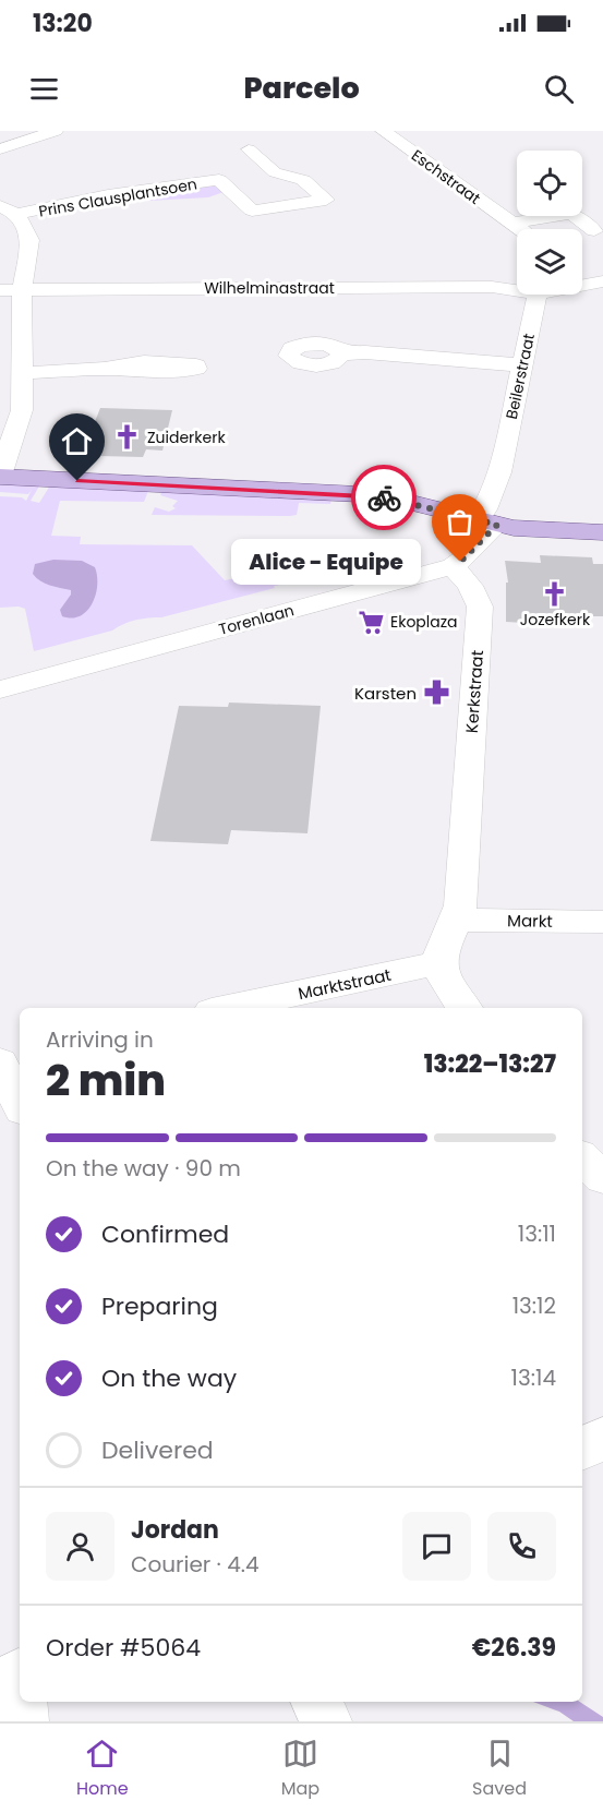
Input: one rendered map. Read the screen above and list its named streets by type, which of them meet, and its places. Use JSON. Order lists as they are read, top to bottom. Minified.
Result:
{"streets":{"street":["Eschstraat","Prins Clausplantsoen","Wilhelminastraat","Beilerstraat","Torenlaan","Kerkstraat","Markt","Marktstraat"]},"crossings":[["Beilerstraat","Torenlaan"],["Torenlaan","Kerkstraat"],["Kerkstraat","Markt"]],"places":{"church":["Zuiderkerk","Jozefkerk"],"other":["Alice - Equipe"],"supermarket":["Ekoplaza"],"pharmacy":["Karsten"]},"page":{"status":"13:20","header":"Parcelo","bubble":"Alice - Equipe","heading":["2 min","Arriving in","13:22–13:27"],"panel":["Jordan","Courier · 4.4","Order #5064","€26.39"],"bar":"On the way · 90 m","list":[["Confirmed","13:11"],["Preparing","13:12"],["On the way","13:14"],"Delivered"],"tabs":["Home","Map","Saved"]}}
